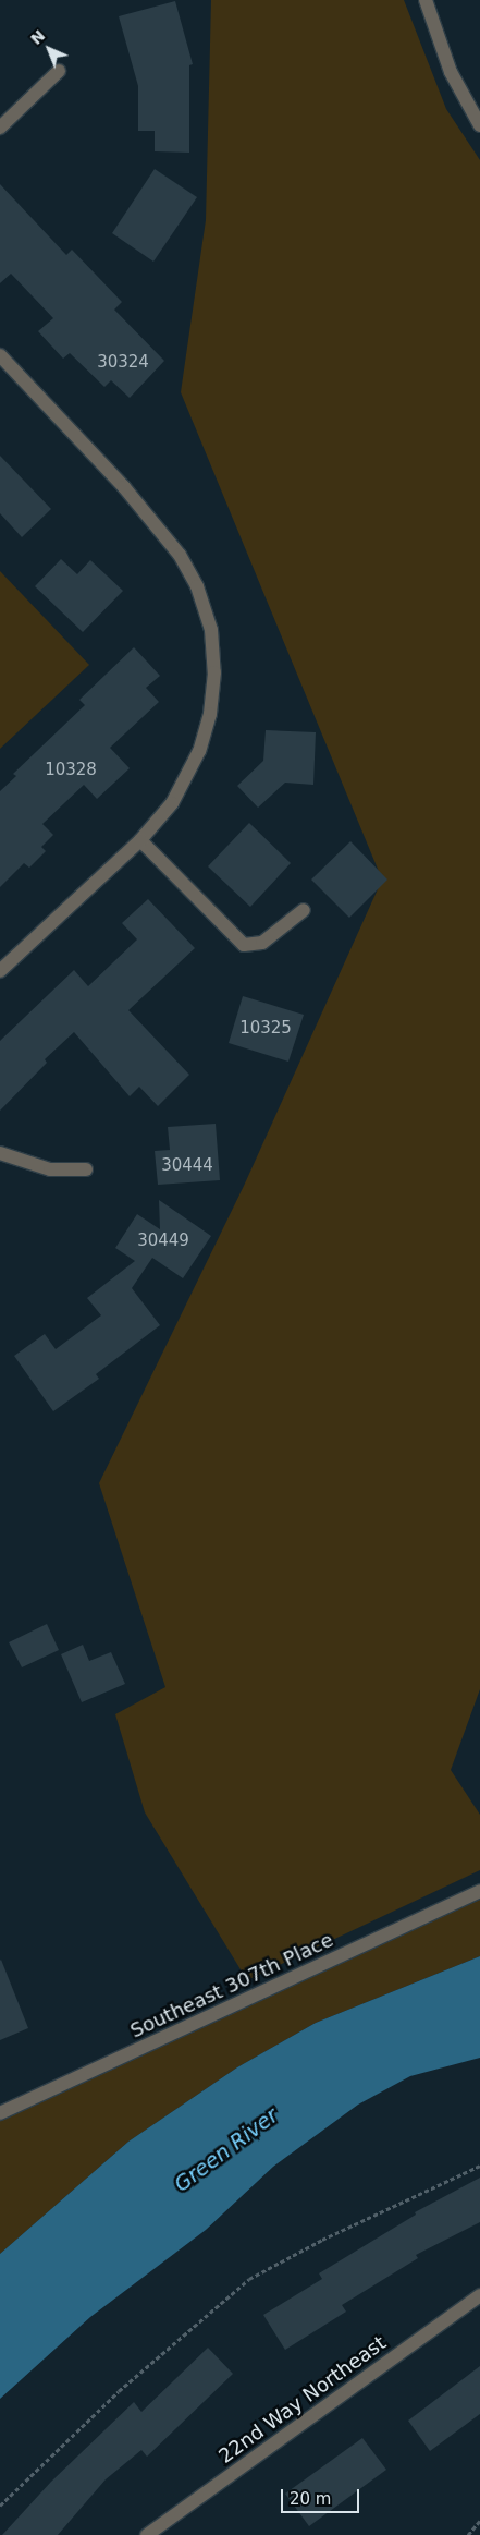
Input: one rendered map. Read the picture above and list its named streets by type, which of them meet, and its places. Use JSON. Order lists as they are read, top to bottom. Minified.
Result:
{"streets":{"street":["Southeast 307th Place","22nd Way Northeast"]},"water":["Green River"],"house_numbers":["30324","10328","10325","30444","30449"],"scale_bar":"20 m","north":"top left"}
